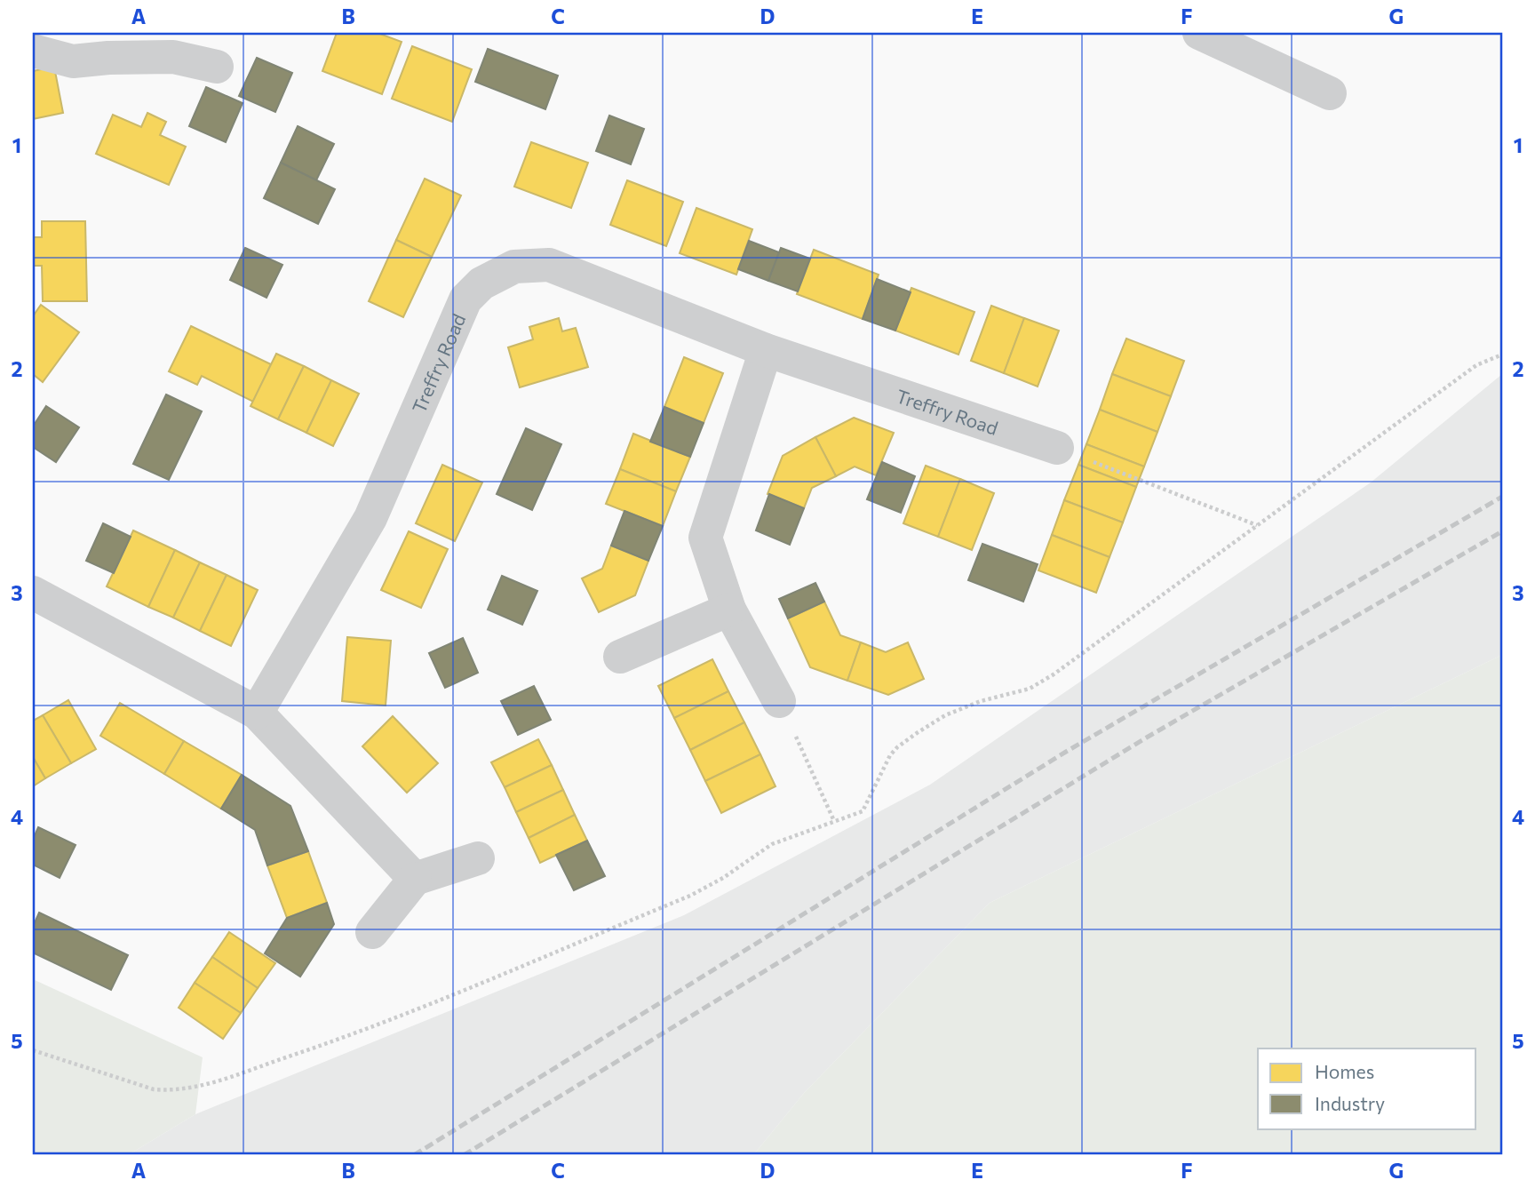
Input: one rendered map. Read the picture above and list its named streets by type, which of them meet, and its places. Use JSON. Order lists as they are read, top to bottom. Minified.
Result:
{"streets":{"street":["Treffry Road"]},"legend":["Homes","Industry"],"grid":{"columns":["A","B","C","D","E","F","G"],"rows":["1","2","3","4","5"]}}
